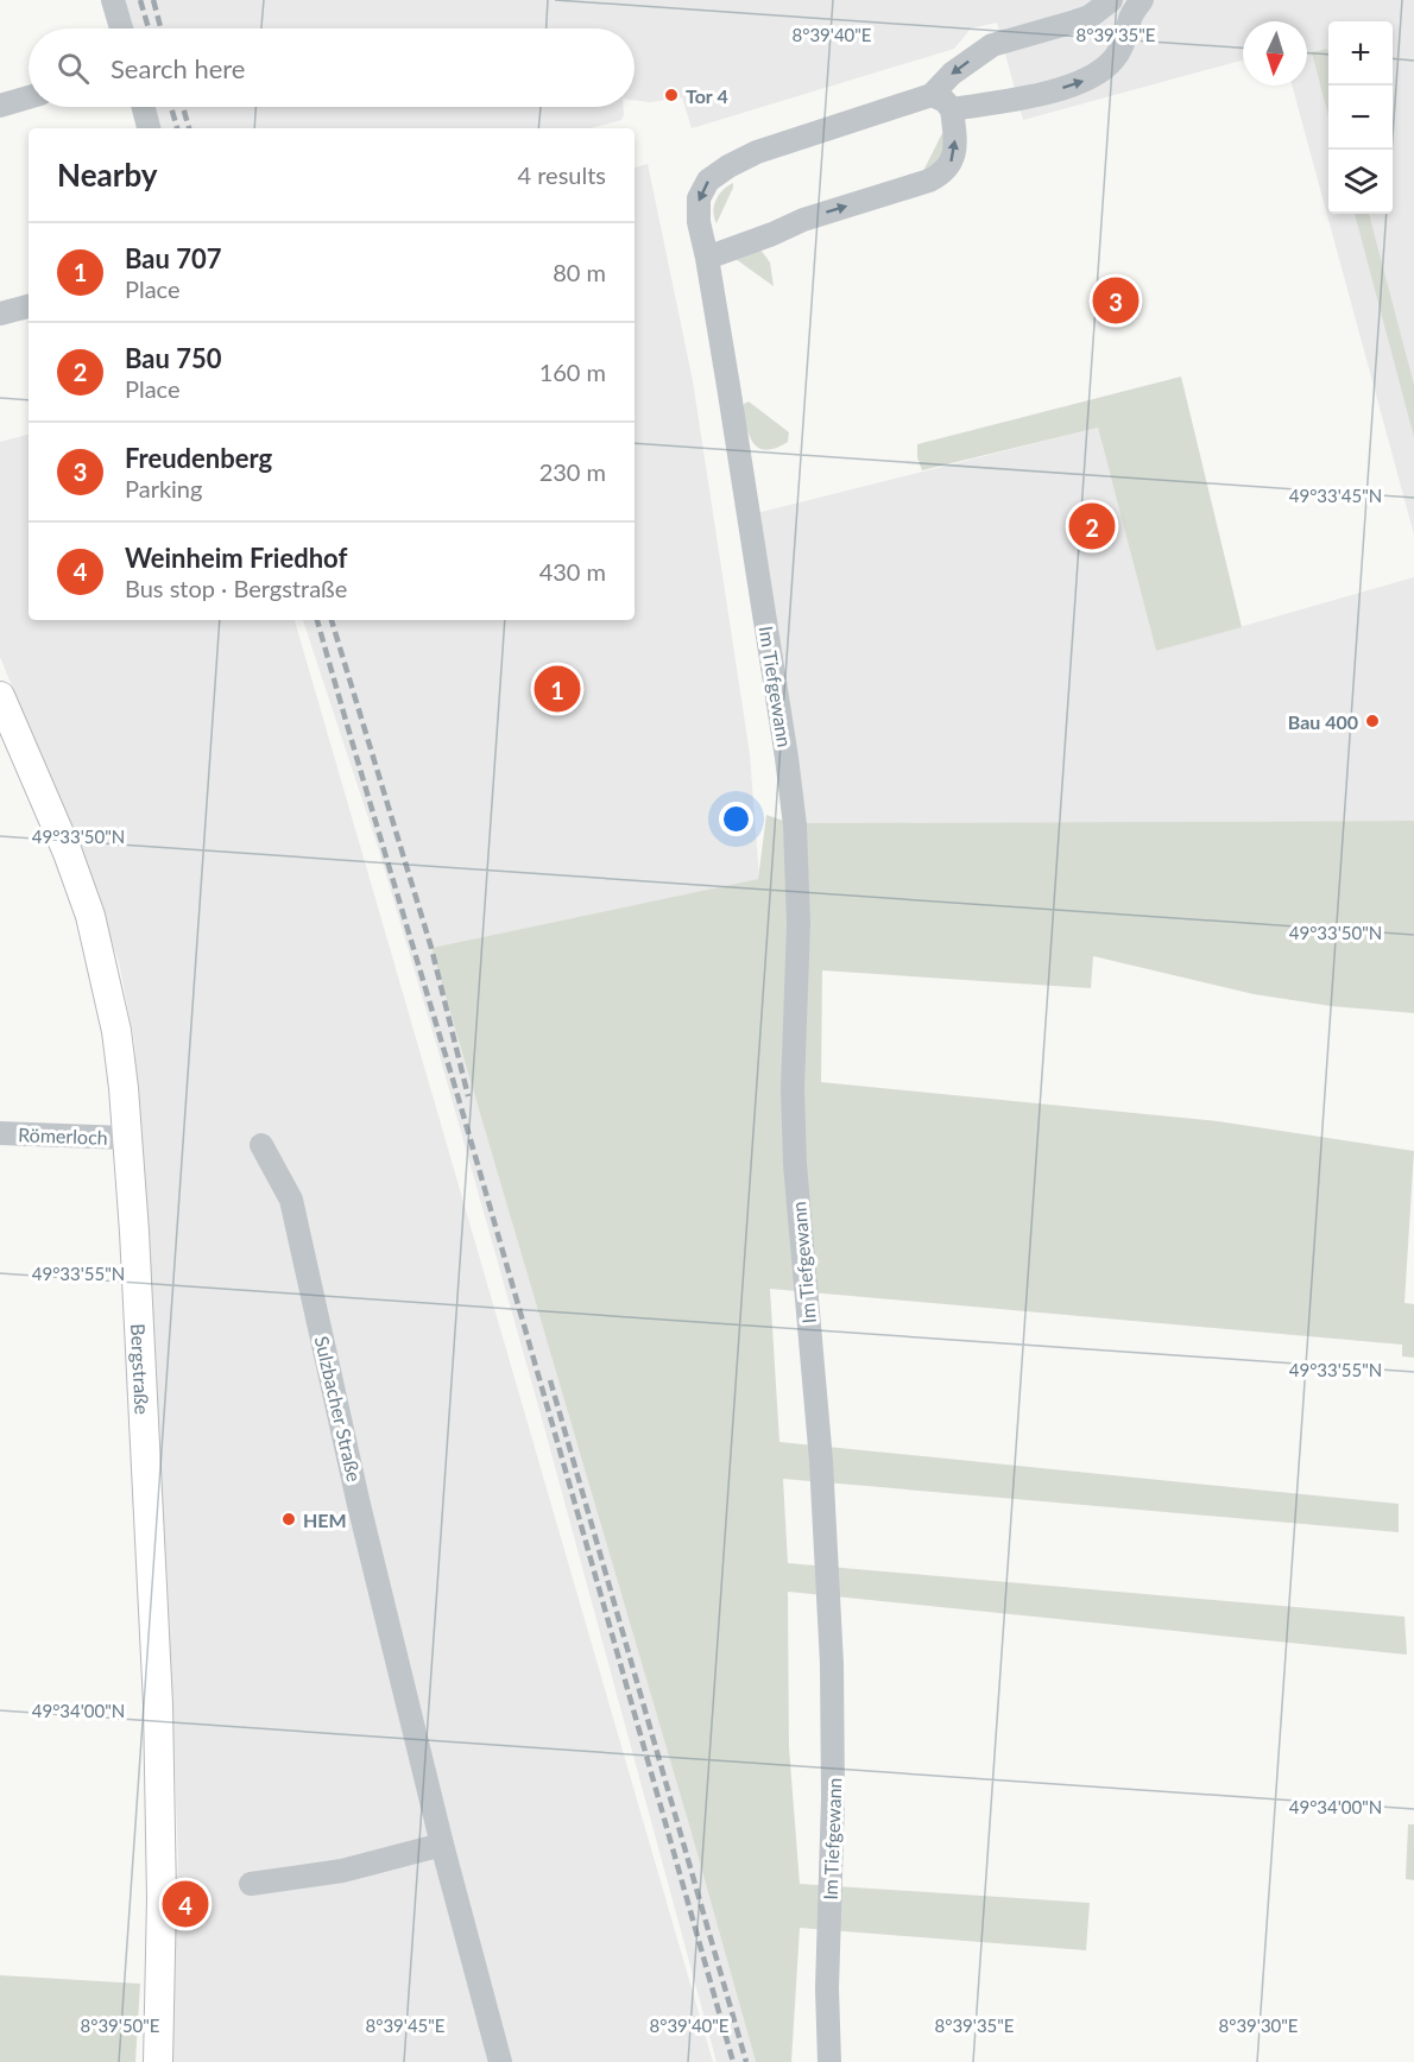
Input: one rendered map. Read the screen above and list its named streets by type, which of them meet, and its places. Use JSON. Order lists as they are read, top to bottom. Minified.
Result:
{"streets":{"main road":["Bergstraße"],"street":["Im Tiefgewann","Römerloch","Sulzbacher Straße"]},"crossings":[["Römerloch","Bergstraße"]],"places":["Tor 4","Bau 400","HEM"],"north":"bottom","page":{"map_buttons":["+","−"],"search":"Search here","heading":["Nearby","4 results"],"list":[{"mark":"1","name":"Bau 707","note":"Place","value":"80 m"},{"mark":"2","name":"Bau 750","note":"Place","value":"160 m"},{"mark":"3","name":"Freudenberg","note":"Parking","value":"230 m"},{"mark":"4","name":"Weinheim Friedhof","note":"Bus stop · Bergstraße","value":"430 m"}],"pins":["3","2","1","4"]},"coordinates":["8°39'40\"E","8°39'35\"E","49°33'45\"N","49°33'50\"N","49°33'55\"N","49°34'00\"N","8°39'50\"E","8°39'45\"E","8°39'30\"E"]}
